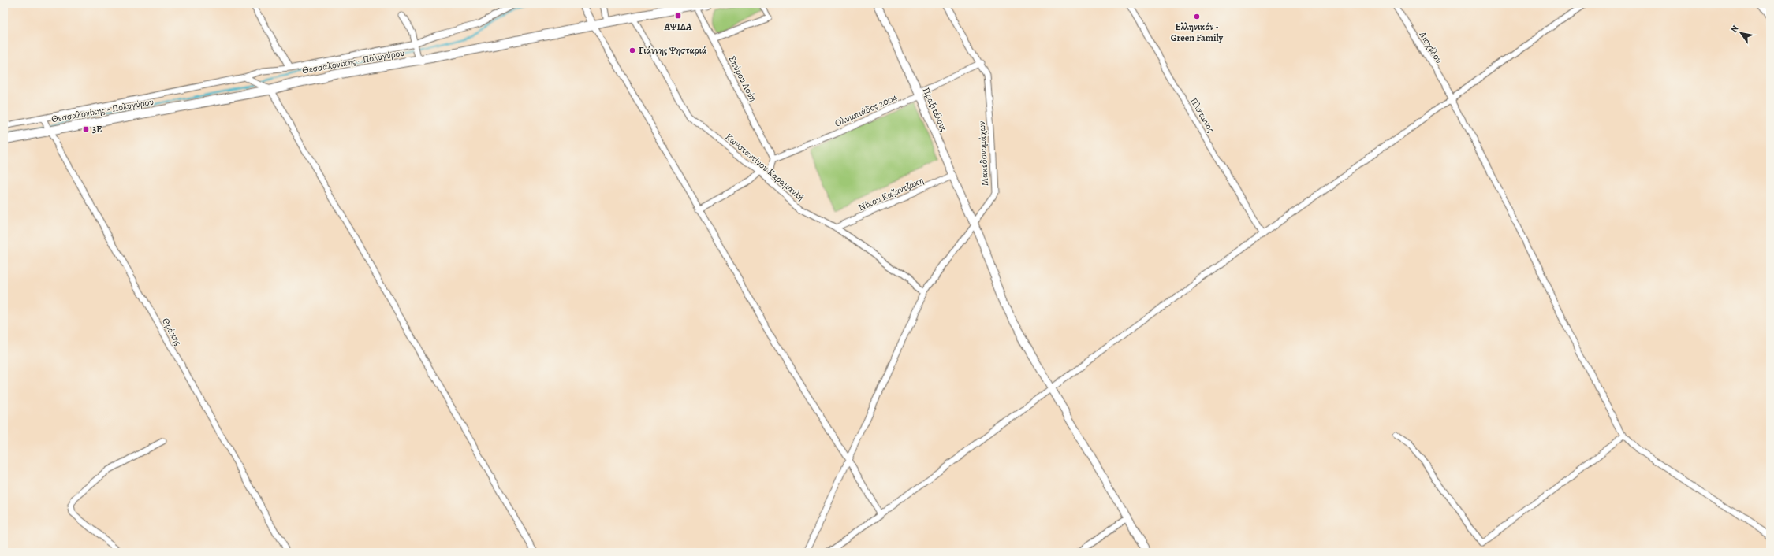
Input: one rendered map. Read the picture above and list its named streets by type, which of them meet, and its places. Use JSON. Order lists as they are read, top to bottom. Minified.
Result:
{"streets":{"main road":["Θεσσαλονίκης - Πολυγύρου"],"street":["Αισχύλου","Σπύρου Λούη","Πραξιτέλους","Ολυμπιάδος 2004","Πλάτωνος","Μακεδονομάχων","Κωνσταντίνου Καραμανλή","Νίκου Καζαντζάκη","Θράκης"]},"crossings":[["Θεσσαλονίκης - Πολυγύρου","Σπύρου Λούη"],["Θεσσαλονίκης - Πολυγύρου","Κωνσταντίνου Καραμανλή"],["Θεσσαλονίκης - Πολυγύρου","Θράκης"],["Σπύρου Λούη","Ολυμπιάδος 2004"],["Πραξιτέλους","Ολυμπιάδος 2004"],["Πραξιτέλους","Μακεδονομάχων"],["Πραξιτέλους","Νίκου Καζαντζάκη"],["Ολυμπιάδος 2004","Μακεδονομάχων"],["Μακεδονομάχων","Κωνσταντίνου Καραμανλή"],["Κωνσταντίνου Καραμανλή","Νίκου Καζαντζάκη"]],"places":{"transit":["ΑΨΙΔΑ","3Ε"],"other":["Ελληνικόν - Green Family","Γιάννης Ψησταριά"]},"north":"top left"}
